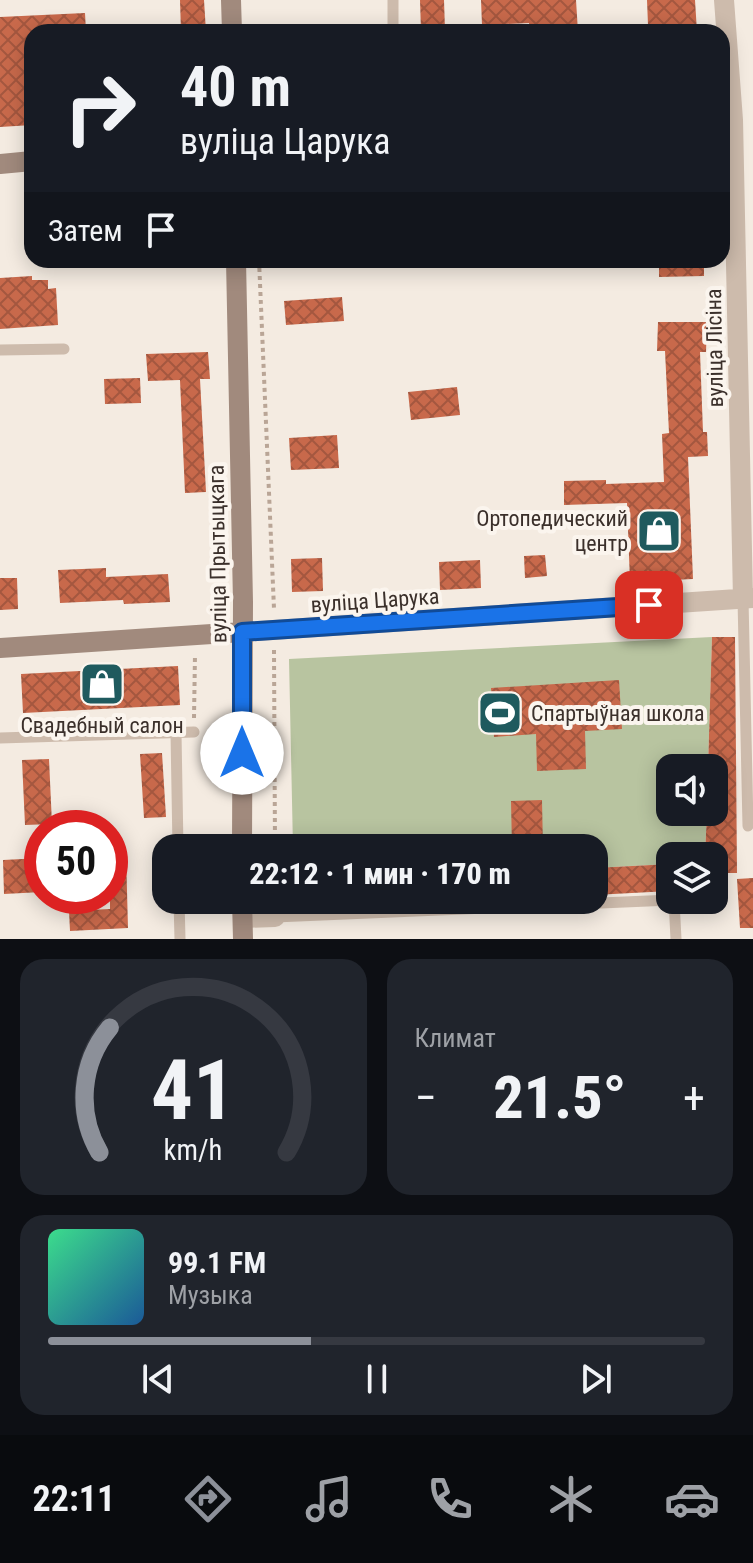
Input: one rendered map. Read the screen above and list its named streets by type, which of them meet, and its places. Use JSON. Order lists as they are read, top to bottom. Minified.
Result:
{"streets":{"main road":["вуліца Прытыцкага","вуліца Царука"],"street":["вуліца Лісіна"]},"crossings":[["вуліца Лісіна","вуліца Царука"],["вуліца Прытыцкага","вуліца Царука"]],"places":{"shop":["Ортопедический центр","Свадебный салон"],"sports":["Спартыўная школа"]},"page":{"turn":["40 m","вуліца Царука"],"then":"Затем","limit":"50","trip":"22:12 · 1 мин · 170 m","tile":"Климат","heat":["−","21.5°","+"],"song":["99.1 FM","Музыка"],"tabs":"22:11","gauge":["41","km/h"]}}
